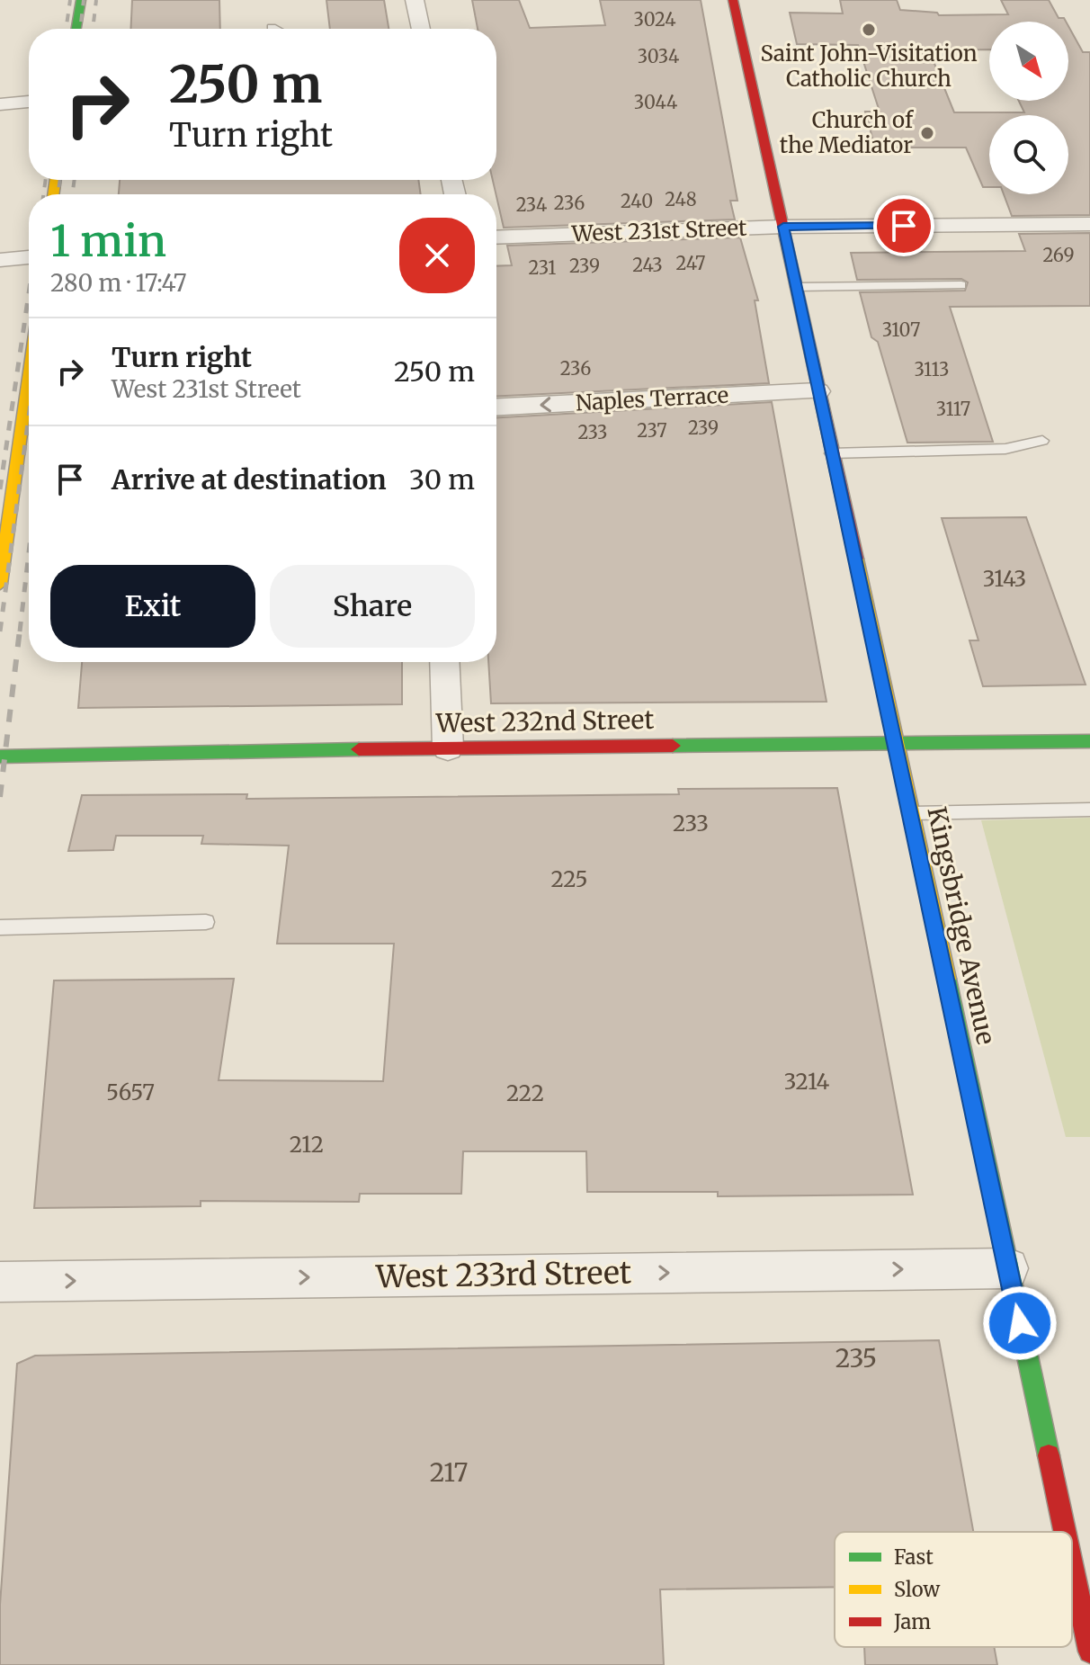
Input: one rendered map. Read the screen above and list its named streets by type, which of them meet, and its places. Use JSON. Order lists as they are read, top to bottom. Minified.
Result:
{"streets":{"street":["West 231st Street","Naples Terrace","West 232nd Street","Kingsbridge Avenue","West 233rd Street"]},"crossings":[["West 231st Street","Kingsbridge Avenue"],["Naples Terrace","Kingsbridge Avenue"],["West 232nd Street","Kingsbridge Avenue"],["Kingsbridge Avenue","West 233rd Street"]],"one_way":["Naples Terrace","West 233rd Street"],"places":["Saint John-Visitation Catholic Church","Church of the Mediator"],"house_numbers":["3024","3034","3044","248","240","236","234","269","247","243","239","231","3107","236","3113","3117","239","237","233","3143","233","225","3214","5657","222","212","235","217"],"legend":["Fast","Slow","Jam"],"north":"bottom right","page":{"turn":["250 m","Turn right"],"heading":["1 min","280 m · 17:47"],"list":[{"name":"Turn right","note":"West 231st Street","value":"250 m"},{"name":"Arrive at destination","value":"30 m"}],"buttons":["Exit","Share"]}}
